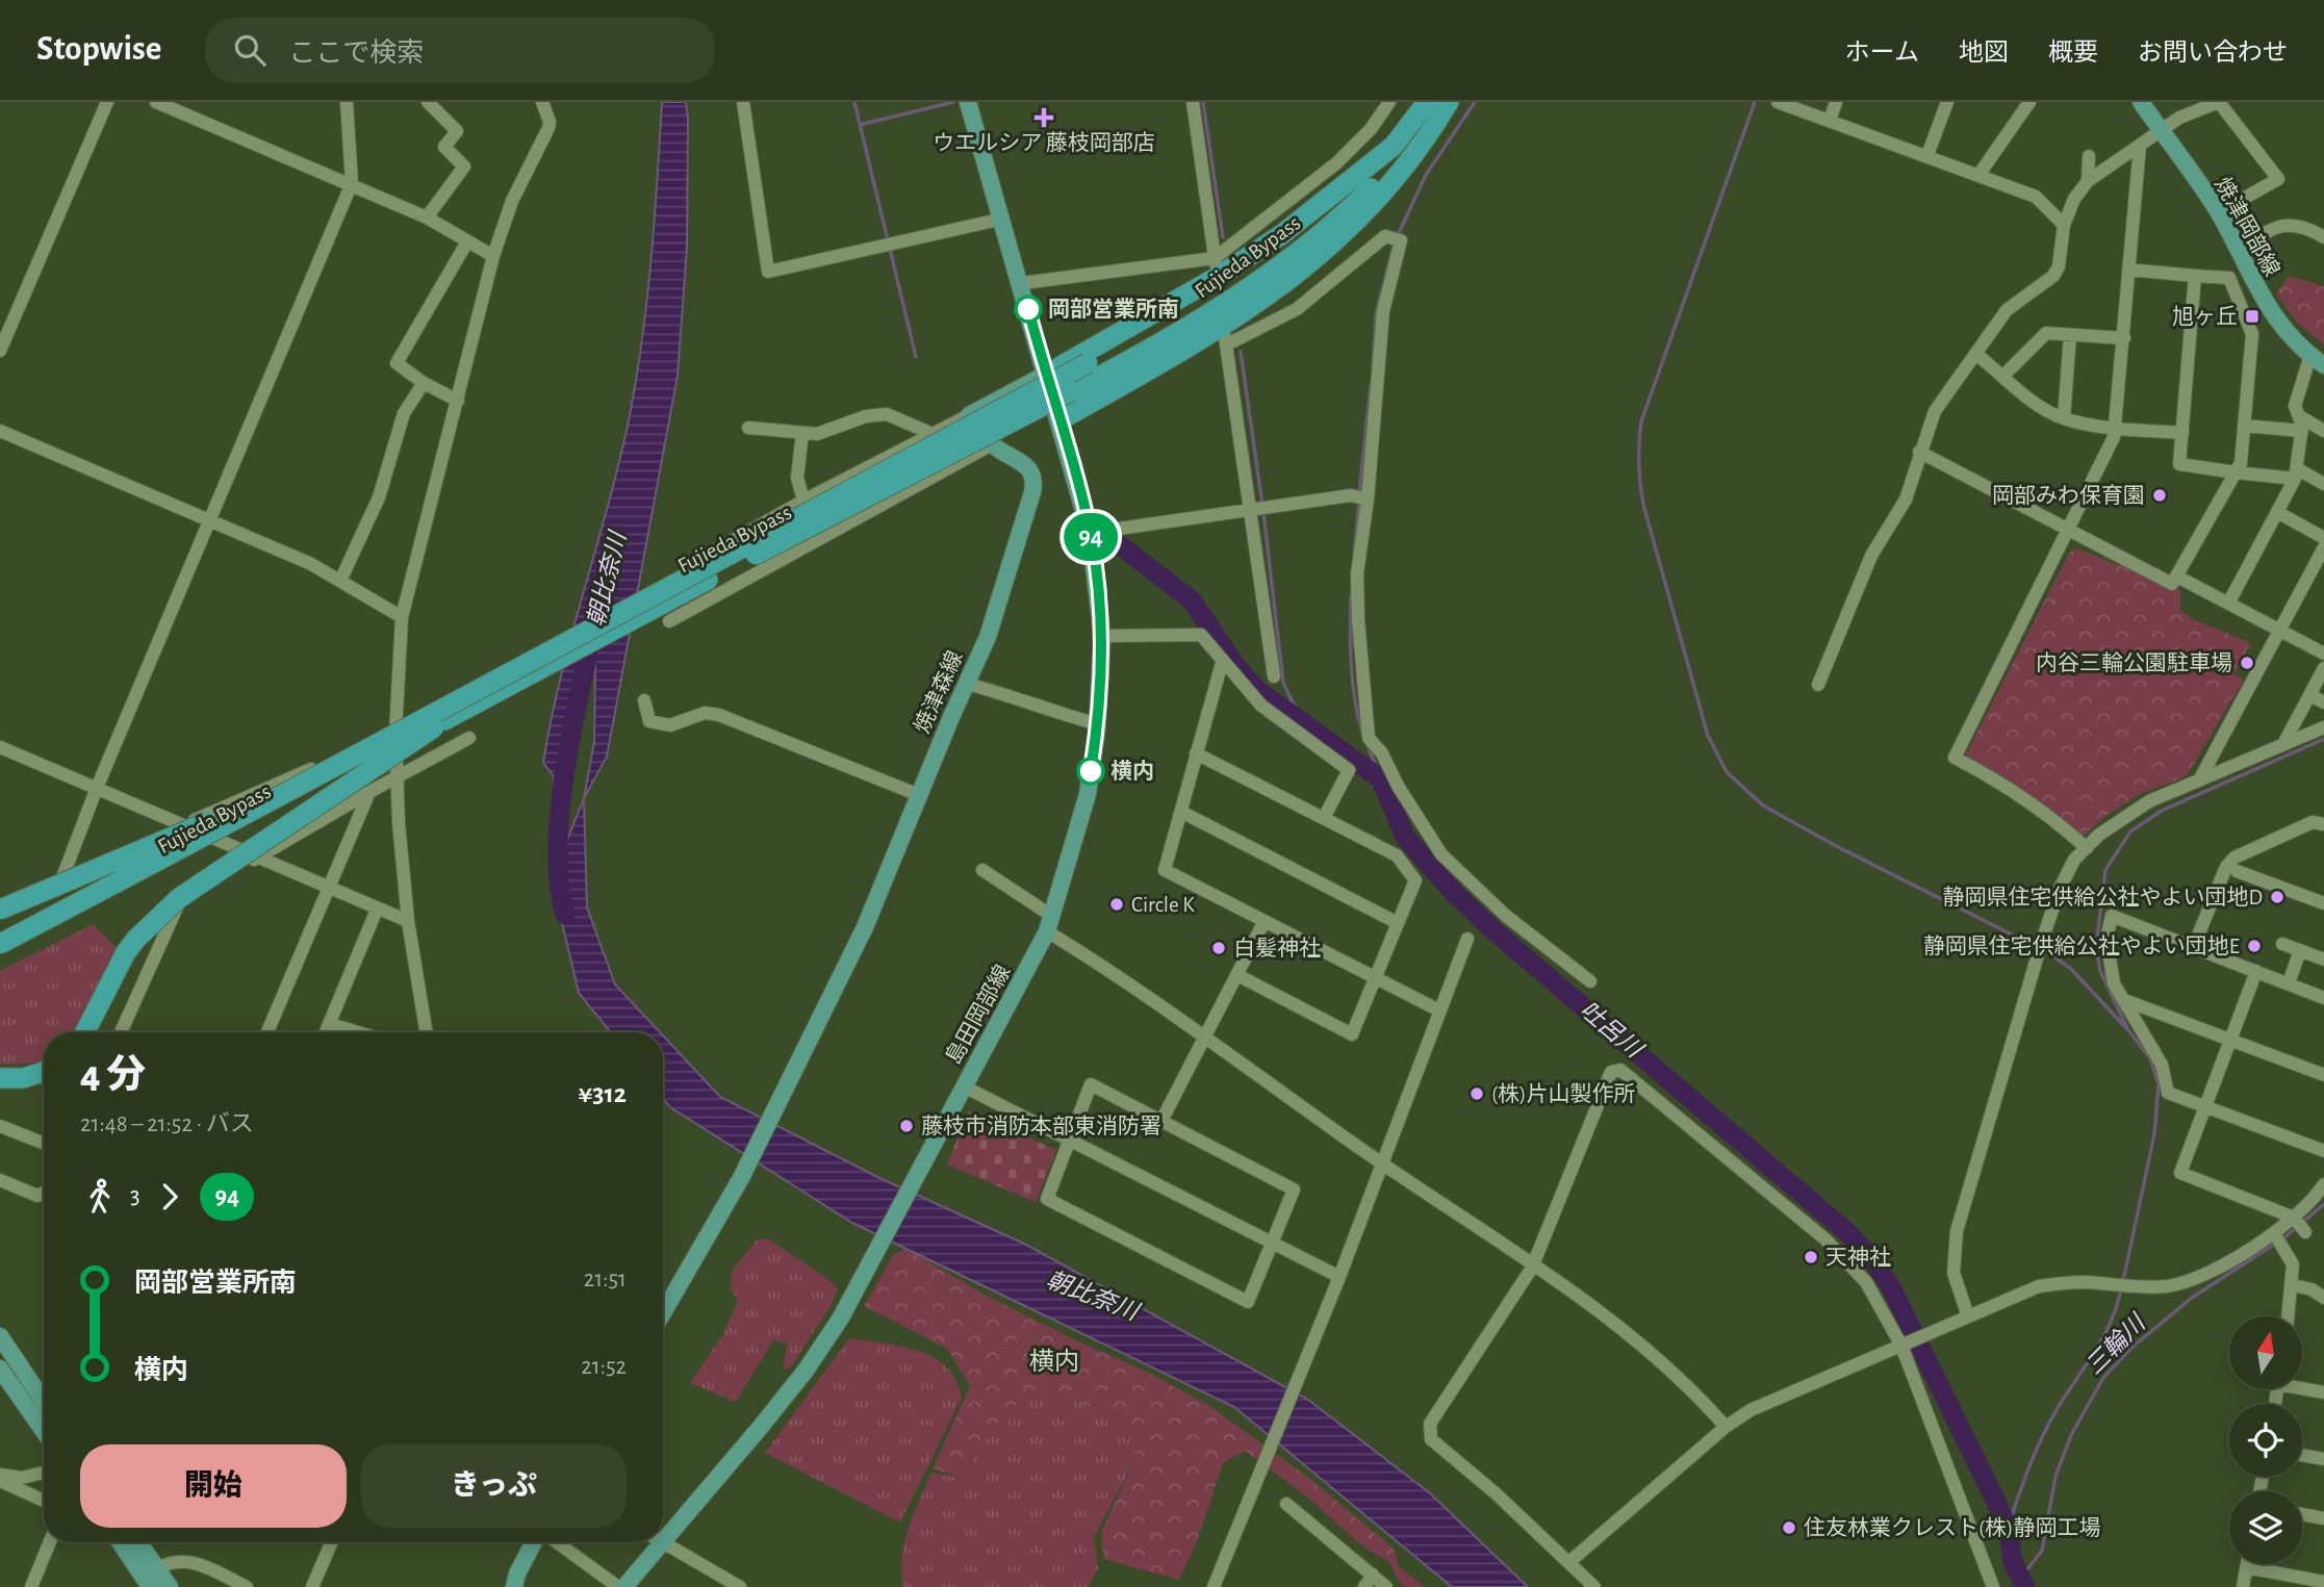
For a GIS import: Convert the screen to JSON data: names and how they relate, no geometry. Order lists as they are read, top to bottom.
{
  "streets": {
    "highway": ["Fujieda Bypass"],
    "main road": ["焼津岡部線", "焼津森線", "島田岡部線"]
  },
  "districts": ["横内"],
  "water": ["朝比奈川", "吐呂川", "三輪川"],
  "places": {
    "health": ["ウエルシア 藤枝岡部店"],
    "other": [
      "岡部営業所南",
      "岡部みわ保育園",
      "内谷三輪公園駐車場",
      "横内",
      "静岡県住宅供給公社やよい団地D",
      "Circle K",
      "静岡県住宅供給公社やよい団地E",
      "白髪神社",
      "(株)片山製作所",
      "藤枝市消防本部東消防署",
      "天神社",
      "住友林業クレスト(株)静岡工場"
    ],
    "transit": ["旭ヶ丘"]
  },
  "lines": ["bus line 94"],
  "north": "top",
  "page": {
    "header": "Stopwise",
    "search": "ここで検索",
    "nav": [
      "ホーム",
      "地図",
      "概要",
      "お問い合わせ"
    ],
    "on_map": "94",
    "heading": ["4 分", "21:48 – 21:52 · バス", "¥312"],
    "legs": ["3", "94"],
    "list": [
      {
        "name": "岡部営業所南",
        "value": "21:51"
      },
      {
        "name": "横内",
        "value": "21:52"
      }
    ],
    "buttons": ["開始", "きっぷ"]
  }
}
